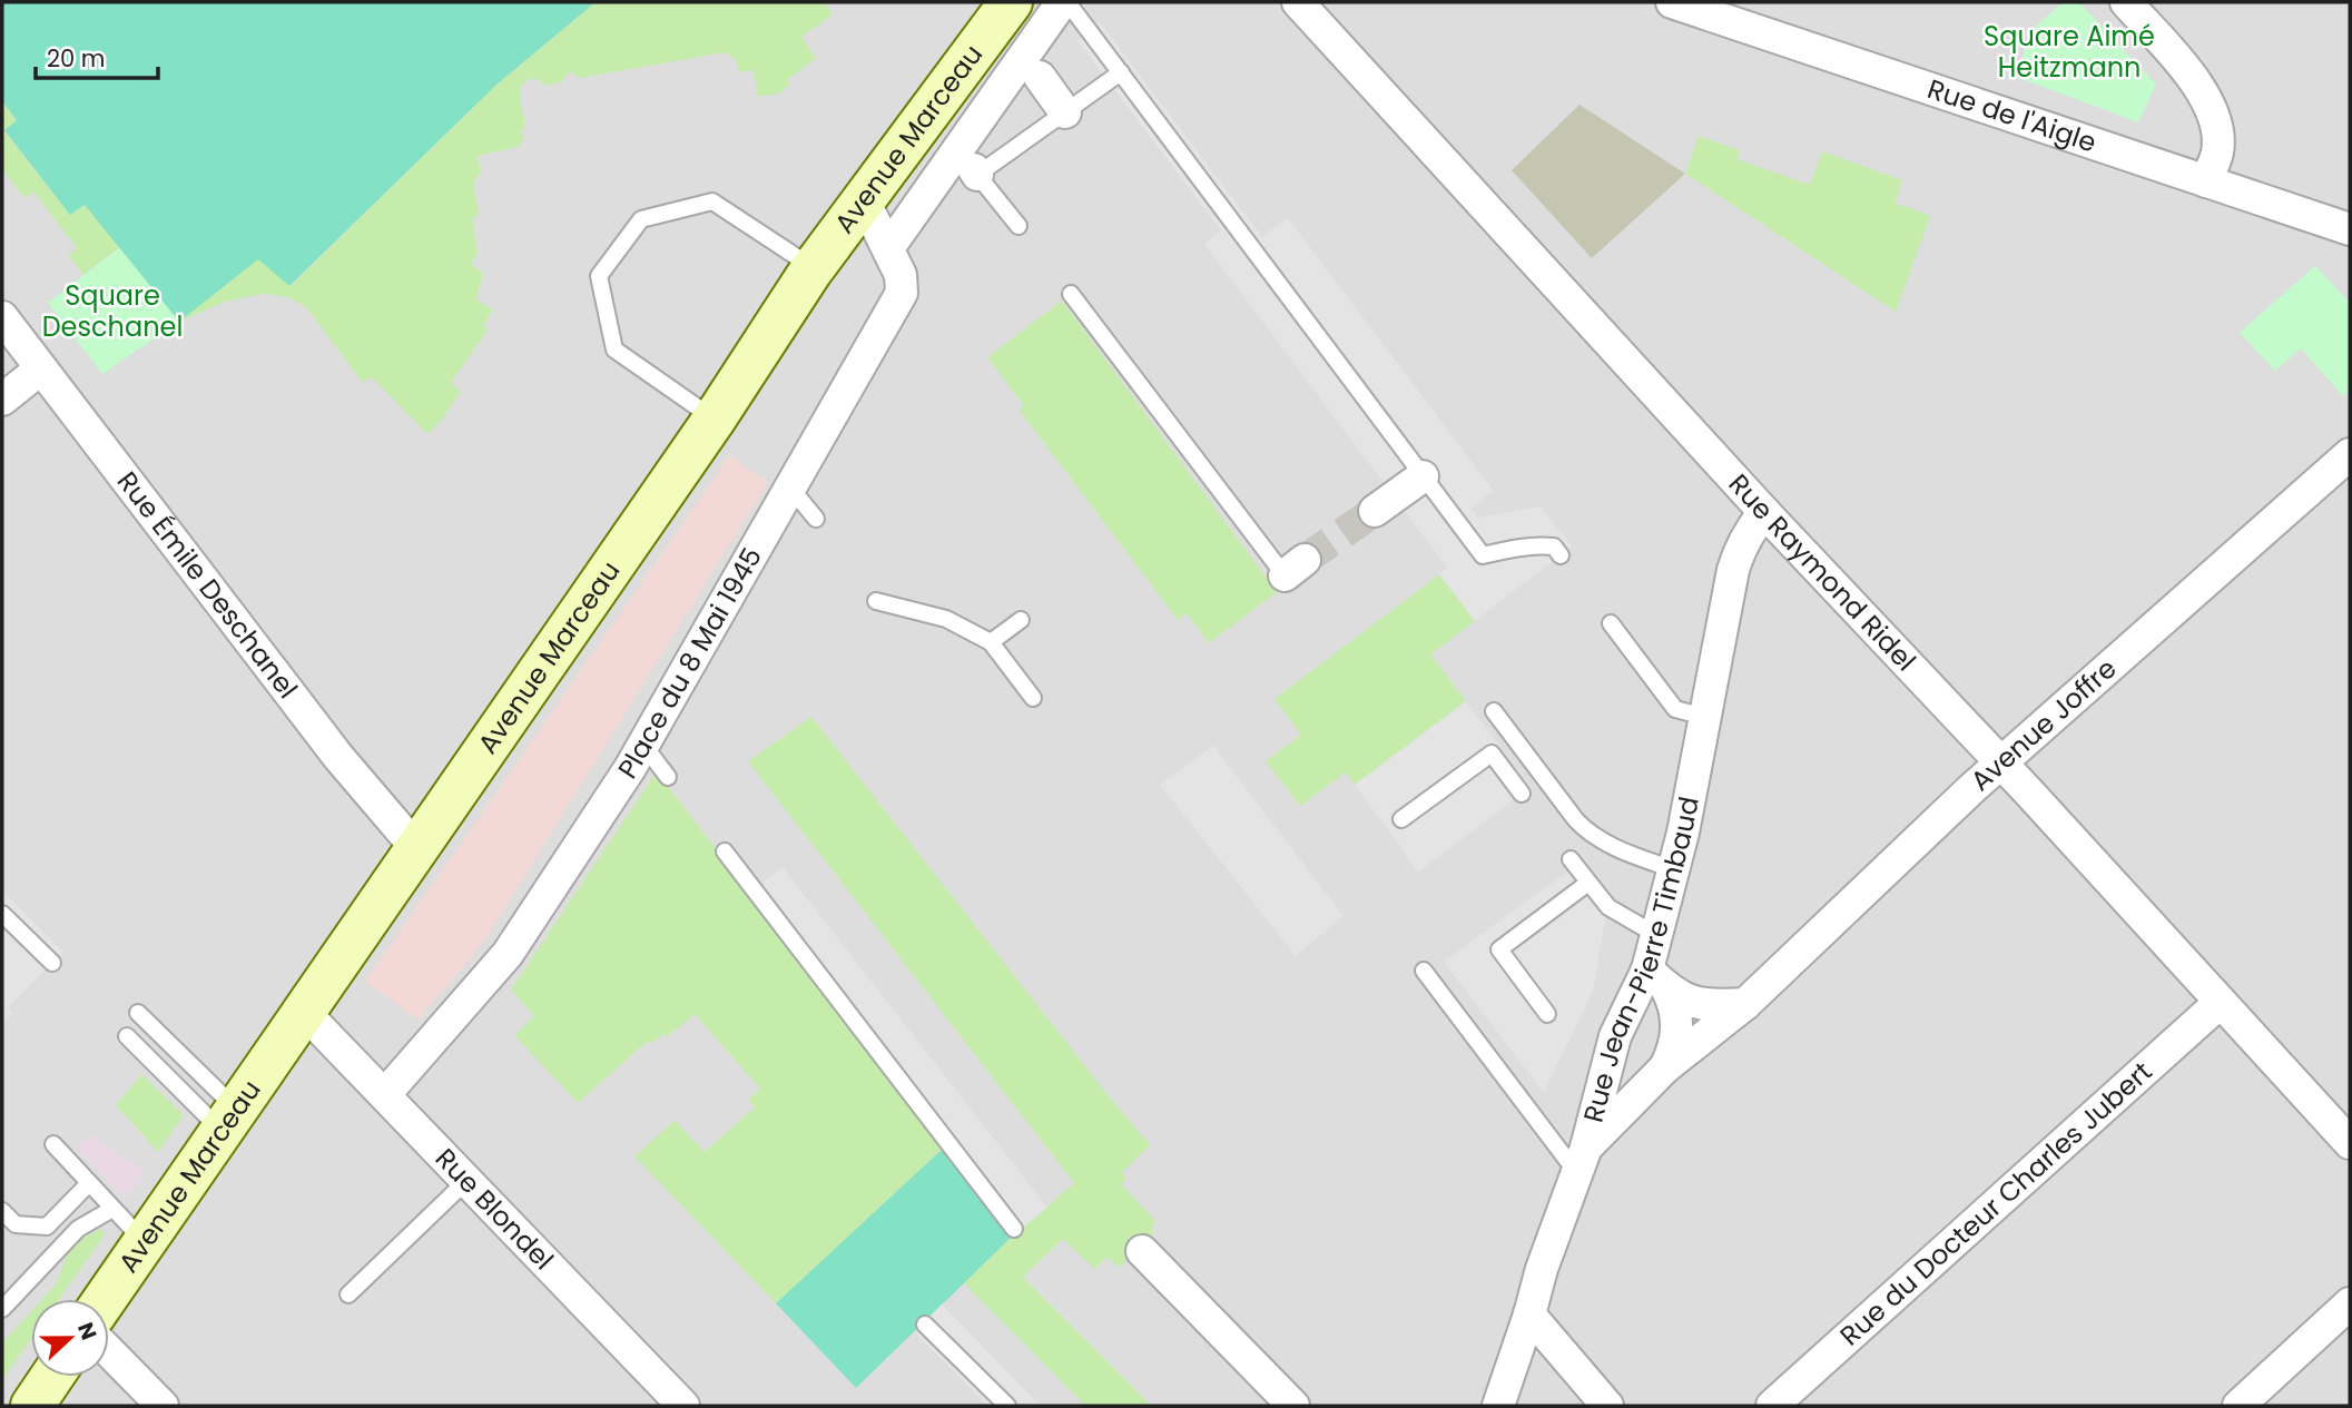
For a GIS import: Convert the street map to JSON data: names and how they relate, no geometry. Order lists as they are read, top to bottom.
{
  "streets": {
    "street": [
      "Rue de l'Aigle",
      "Avenue Marceau",
      "Rue Raymond Ridel",
      "Rue Émile Deschanel",
      "Place du 8 Mai 1945",
      "Avenue Joffre",
      "Rue Jean-Pierre Timbaud",
      "Rue du Docteur Charles Jubert",
      "Rue Blondel"
    ]
  },
  "crossings": [
    ["Avenue Marceau", "Rue Émile Deschanel"],
    ["Avenue Marceau", "Place du 8 Mai 1945"],
    ["Avenue Marceau", "Rue Blondel"],
    ["Rue Raymond Ridel", "Avenue Joffre"],
    ["Rue Raymond Ridel", "Rue Jean-Pierre Timbaud"],
    ["Rue Raymond Ridel", "Rue du Docteur Charles Jubert"],
    ["Place du 8 Mai 1945", "Rue Blondel"],
    ["Avenue Joffre", "Rue Jean-Pierre Timbaud"]
  ],
  "parks": ["Square Aimé Heitzmann", "Square Deschanel"],
  "scale_bar": "20 m",
  "north": "right"
}
